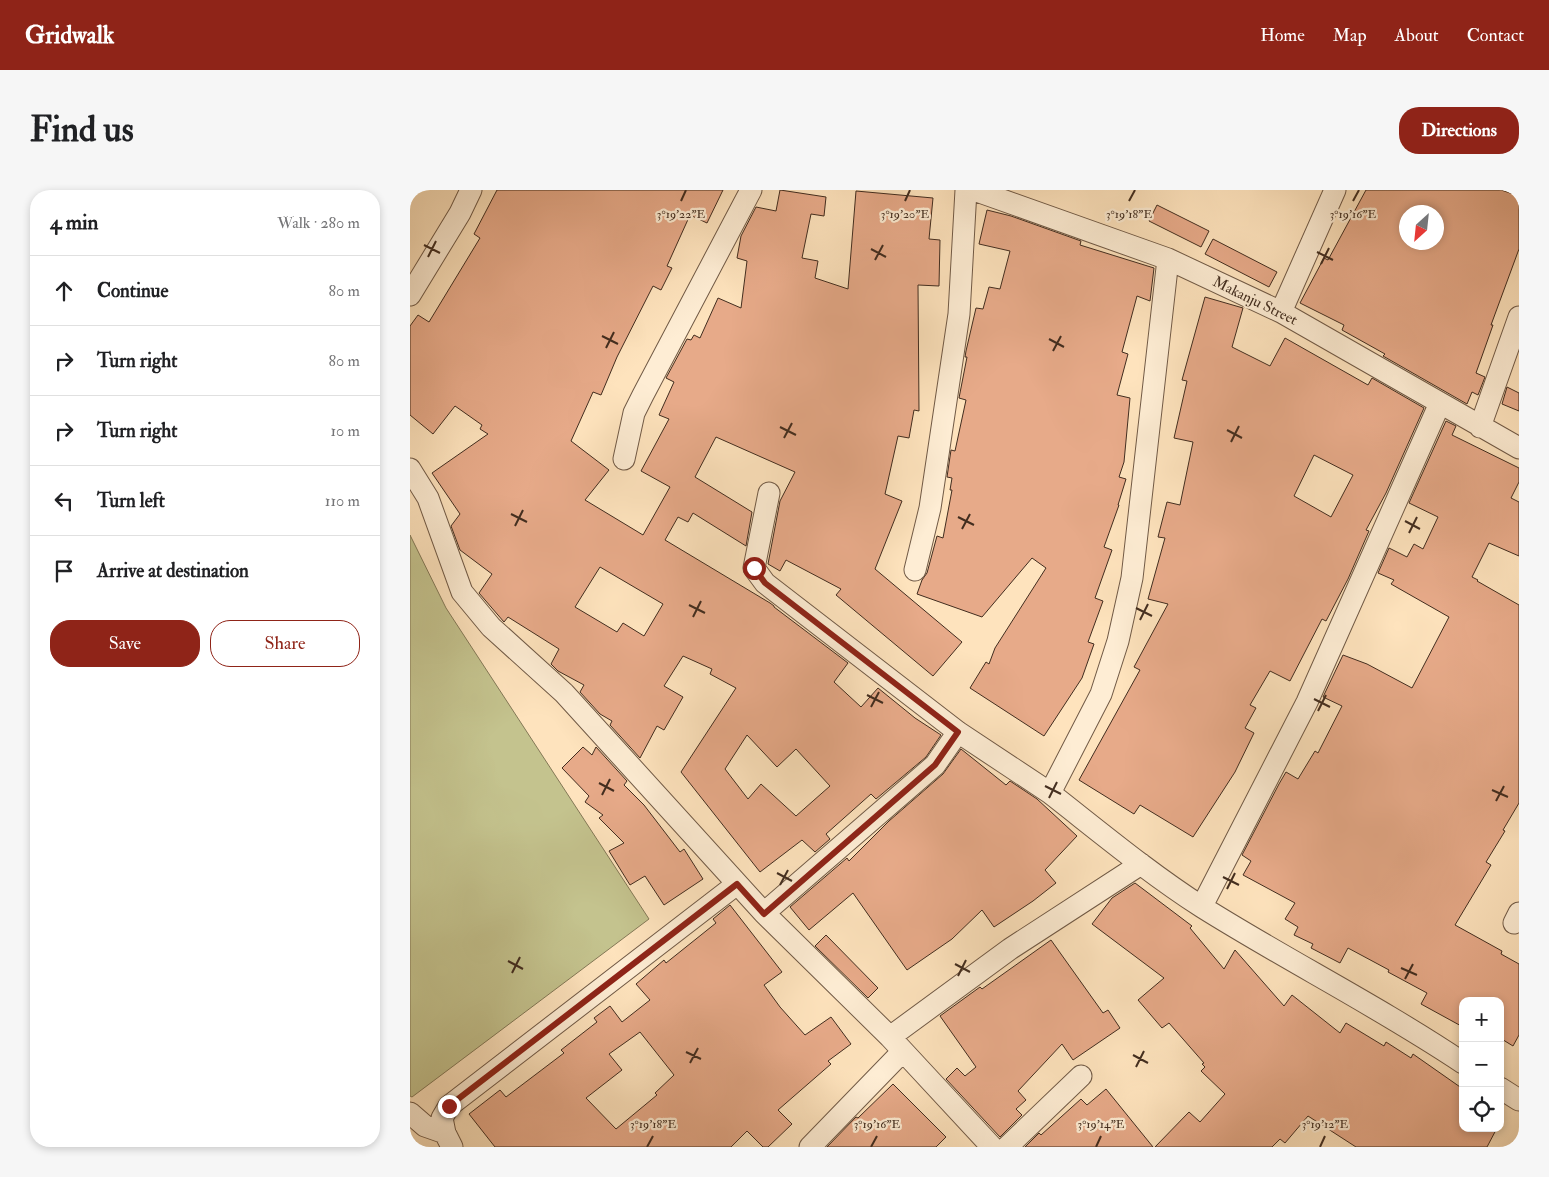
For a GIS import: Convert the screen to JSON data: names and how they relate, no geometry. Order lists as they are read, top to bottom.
{
  "streets": {
    "street": ["Makanju Street"]
  },
  "north": "bottom left",
  "page": {
    "header": "Gridwalk",
    "nav": [
      "Home",
      "Map",
      "About",
      "Contact"
    ],
    "buttons": [
      "Directions",
      ["Save", "Share"]
    ],
    "title": "Find us",
    "heading": ["4 min", "Walk · 280 m"],
    "list": [
      ["Continue", "80 m"],
      ["Turn right", "80 m"],
      ["Turn right", "10 m"],
      ["Turn left", "110 m"],
      "Arrive at destination"
    ],
    "map_buttons": ["+", "−"]
  },
  "coordinates": [
    "3°19'22\"E",
    "3°19'20\"E",
    "3°19'18\"E",
    "3°19'16\"E",
    "3°19'14\"E",
    "3°19'12\"E"
  ]
}
